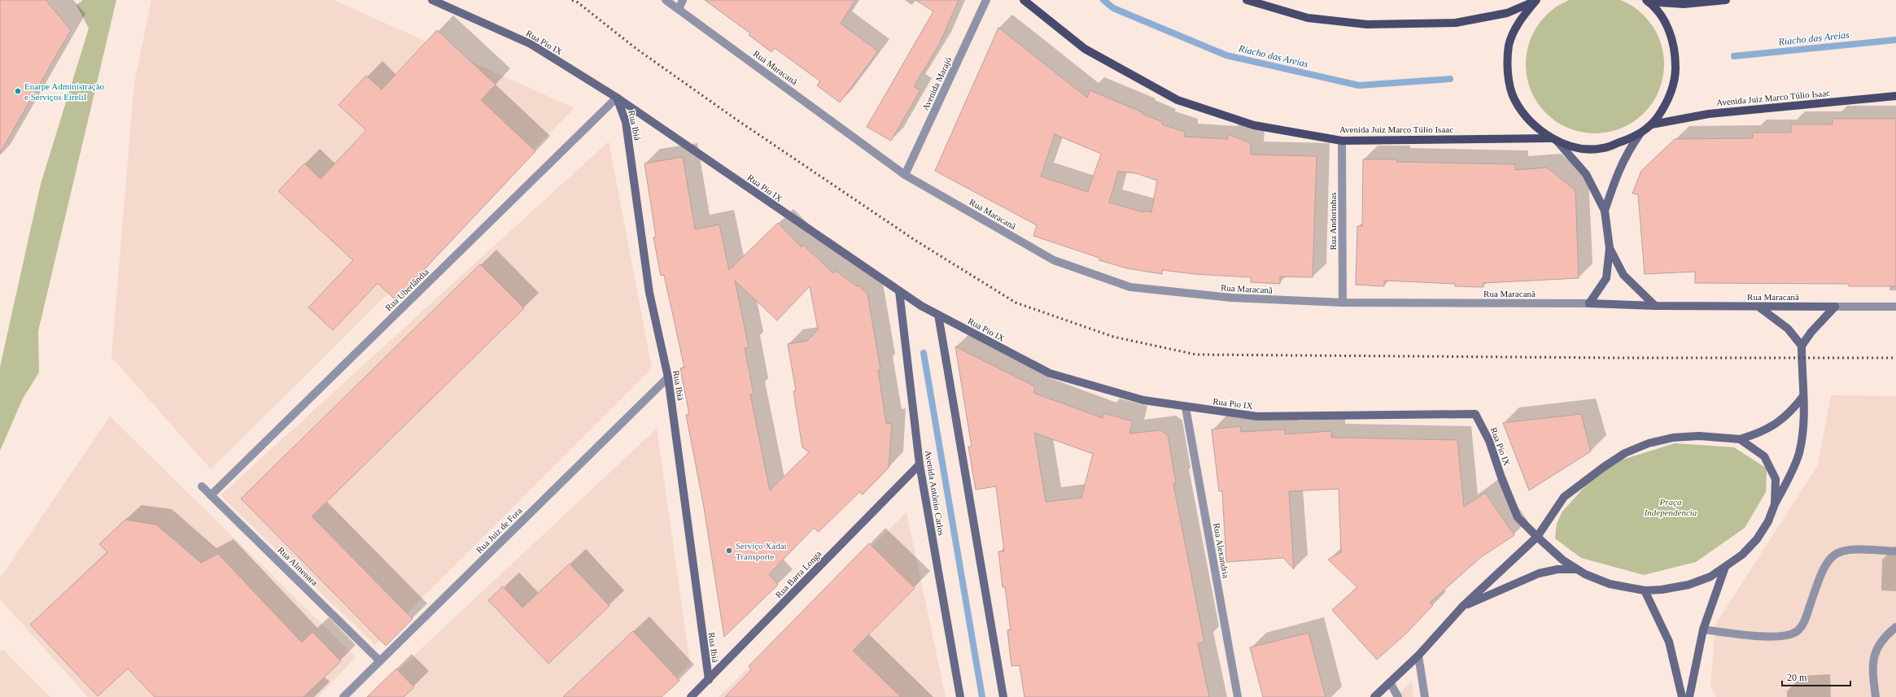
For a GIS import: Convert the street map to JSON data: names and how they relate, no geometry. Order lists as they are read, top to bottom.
{
  "streets": {
    "main road": ["Avenida Juiz Marco Túlio Isaac"],
    "street": [
      "Rua Pio IX",
      "Rua Maracanã",
      "Avenida Marajó",
      "Rua Ibiá",
      "Rua Andorinhas",
      "Rua Uberlândia",
      "Avenida Antônio Carlos",
      "Rua Juiz de Fora",
      "Rua Alexandria",
      "Rua Almenara",
      "Rua Barra Longa"
    ]
  },
  "crossings": [
    ["Rua Pio IX", "Rua Ibiá"],
    ["Rua Pio IX", "Rua Uberlândia"],
    ["Rua Pio IX", "Avenida Antônio Carlos"],
    ["Rua Pio IX", "Rua Alexandria"],
    ["Rua Maracanã", "Avenida Marajó"],
    ["Rua Maracanã", "Rua Andorinhas"],
    ["Avenida Juiz Marco Túlio Isaac", "Rua Andorinhas"],
    ["Rua Ibiá", "Rua Uberlândia"],
    ["Rua Ibiá", "Rua Juiz de Fora"],
    ["Rua Ibiá", "Rua Barra Longa"],
    ["Rua Uberlândia", "Rua Almenara"],
    ["Avenida Antônio Carlos", "Rua Barra Longa"],
    ["Rua Juiz de Fora", "Rua Almenara"]
  ],
  "water": ["Riacho das Areias"],
  "parks": ["Praça Independencia"],
  "places": ["Enarpe Administração e Serviços EireliI", "Serviço Xadai Transporte"],
  "scale_bar": "20 m"
}
